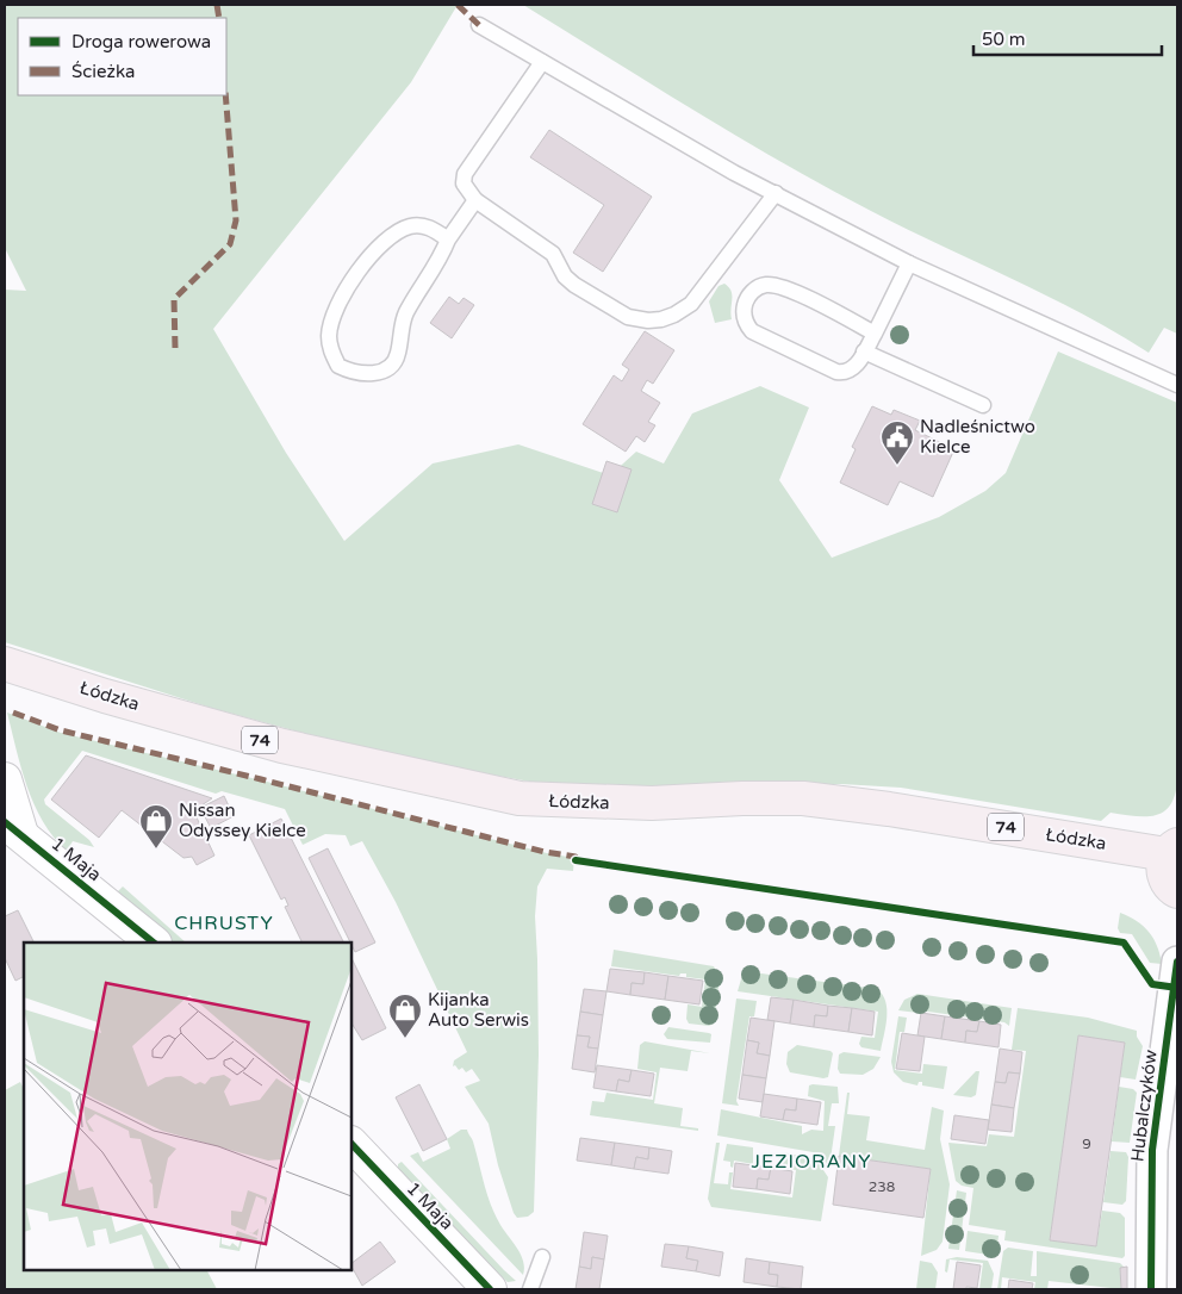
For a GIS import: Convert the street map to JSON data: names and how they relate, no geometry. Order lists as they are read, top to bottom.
{
  "streets": {
    "main road": ["Łódzka", "74"],
    "street": ["1 Maja", "Hubalczyków"]
  },
  "crossings": [
    ["Łódzka", "74"]
  ],
  "districts": ["CHRUSTY", "JEZIORANY"],
  "places": {
    "public building": ["Nadleśnictwo Kielce"],
    "shop": ["Nissan Odyssey Kielce", "Kijanka Auto Serwis"]
  },
  "house_numbers": ["9", "238"],
  "legend": ["Droga rowerowa", "Ścieżka"],
  "scale_bar": "50 m"
}
